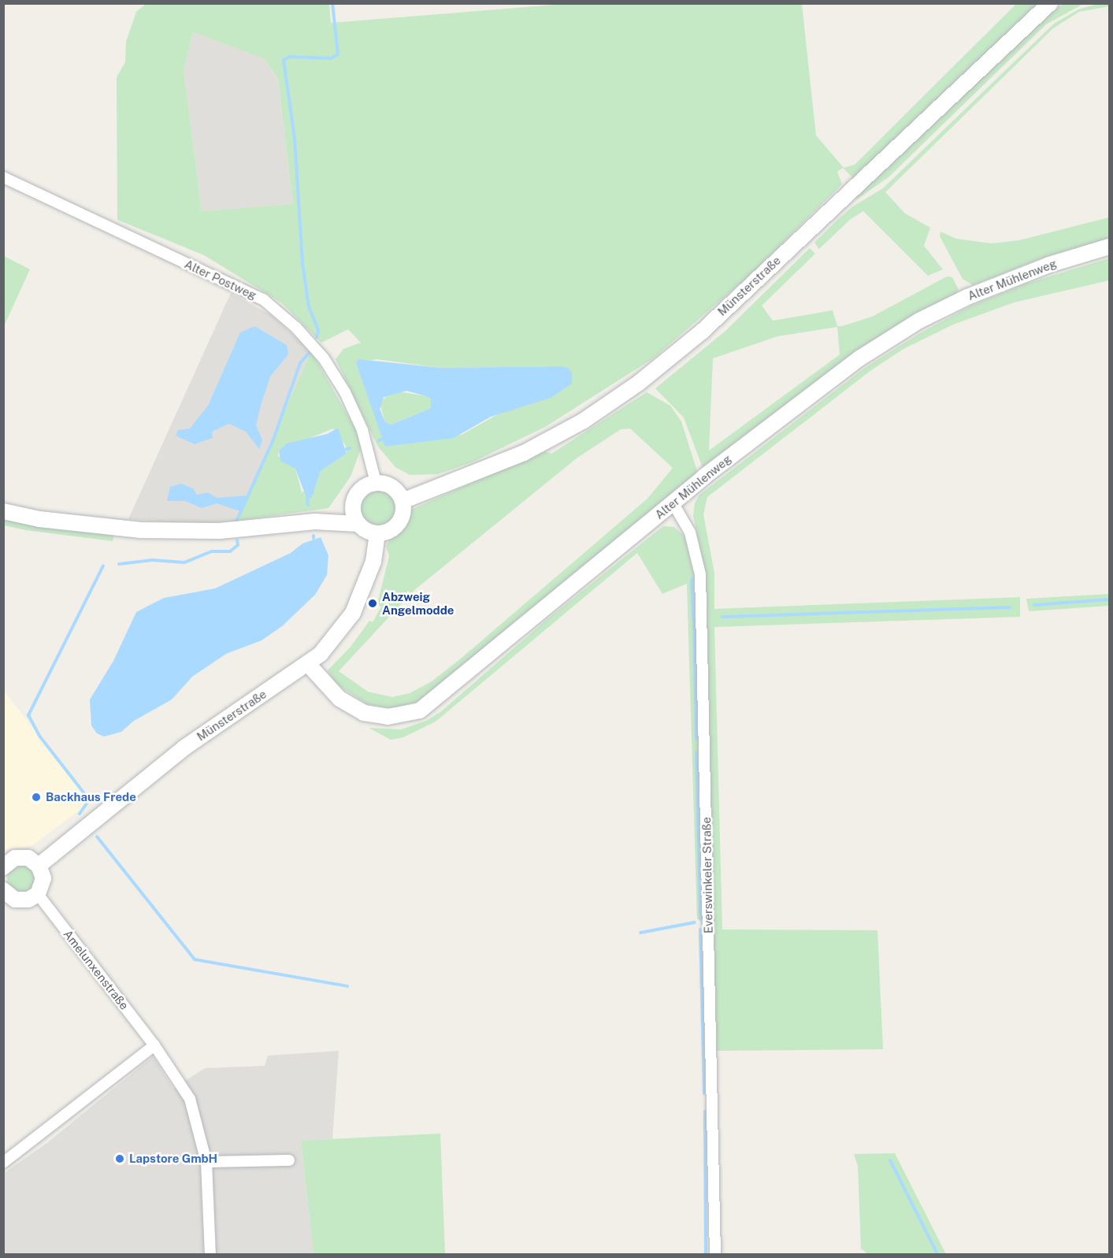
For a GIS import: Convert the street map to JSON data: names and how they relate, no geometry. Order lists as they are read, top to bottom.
{
  "streets": {
    "street": [
      "Alter Postweg",
      "Alter Mühlenweg",
      "Münsterstraße",
      "Everswinkeler Straße",
      "Amelunxenstraße"
    ]
  },
  "crossings": [
    ["Alter Postweg", "Münsterstraße"],
    ["Alter Mühlenweg", "Münsterstraße"],
    ["Alter Mühlenweg", "Everswinkeler Straße"]
  ],
  "places": ["Abzweig Angelmodde", "Backhaus Frede", "Lapstore GmbH"]
}
